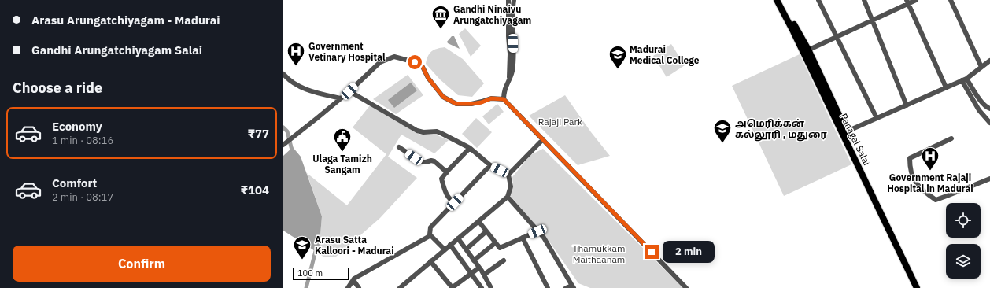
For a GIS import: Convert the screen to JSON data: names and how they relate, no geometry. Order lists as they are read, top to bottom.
{
  "streets": {
    "main road": ["Panagal Salai"]
  },
  "parks": ["Rajaji Park", "Thamukkam Maithaanam"],
  "places": {
    "museum": ["Gandhi Ninaivu Arungatchiyagam"],
    "hospital": ["Government Vetinary Hospital", "Government Rajaji Hospital in Madurai"],
    "school or university": ["Madurai Medical College", "அமெரிக்கன் கல்லூரி , மதுரை", "Arasu Satta Kalloori - Madurai"],
    "public building": ["Ulaga Tamizh Sangam"]
  },
  "scale_bar": "100 m",
  "page": {
    "banner": ["Arasu Arungatchiyagam - Madurai", "Gandhi Arungatchiyagam Salai"],
    "heading": "Choose a ride",
    "list": [
      {
        "name": "Economy",
        "note": "1 min · 08:16",
        "value": "₹77"
      },
      {
        "name": "Comfort",
        "note": "2 min · 08:17",
        "value": "₹104"
      }
    ],
    "buttons": "Confirm",
    "bubble": "2 min",
    "scale": "100 m"
  }
}
